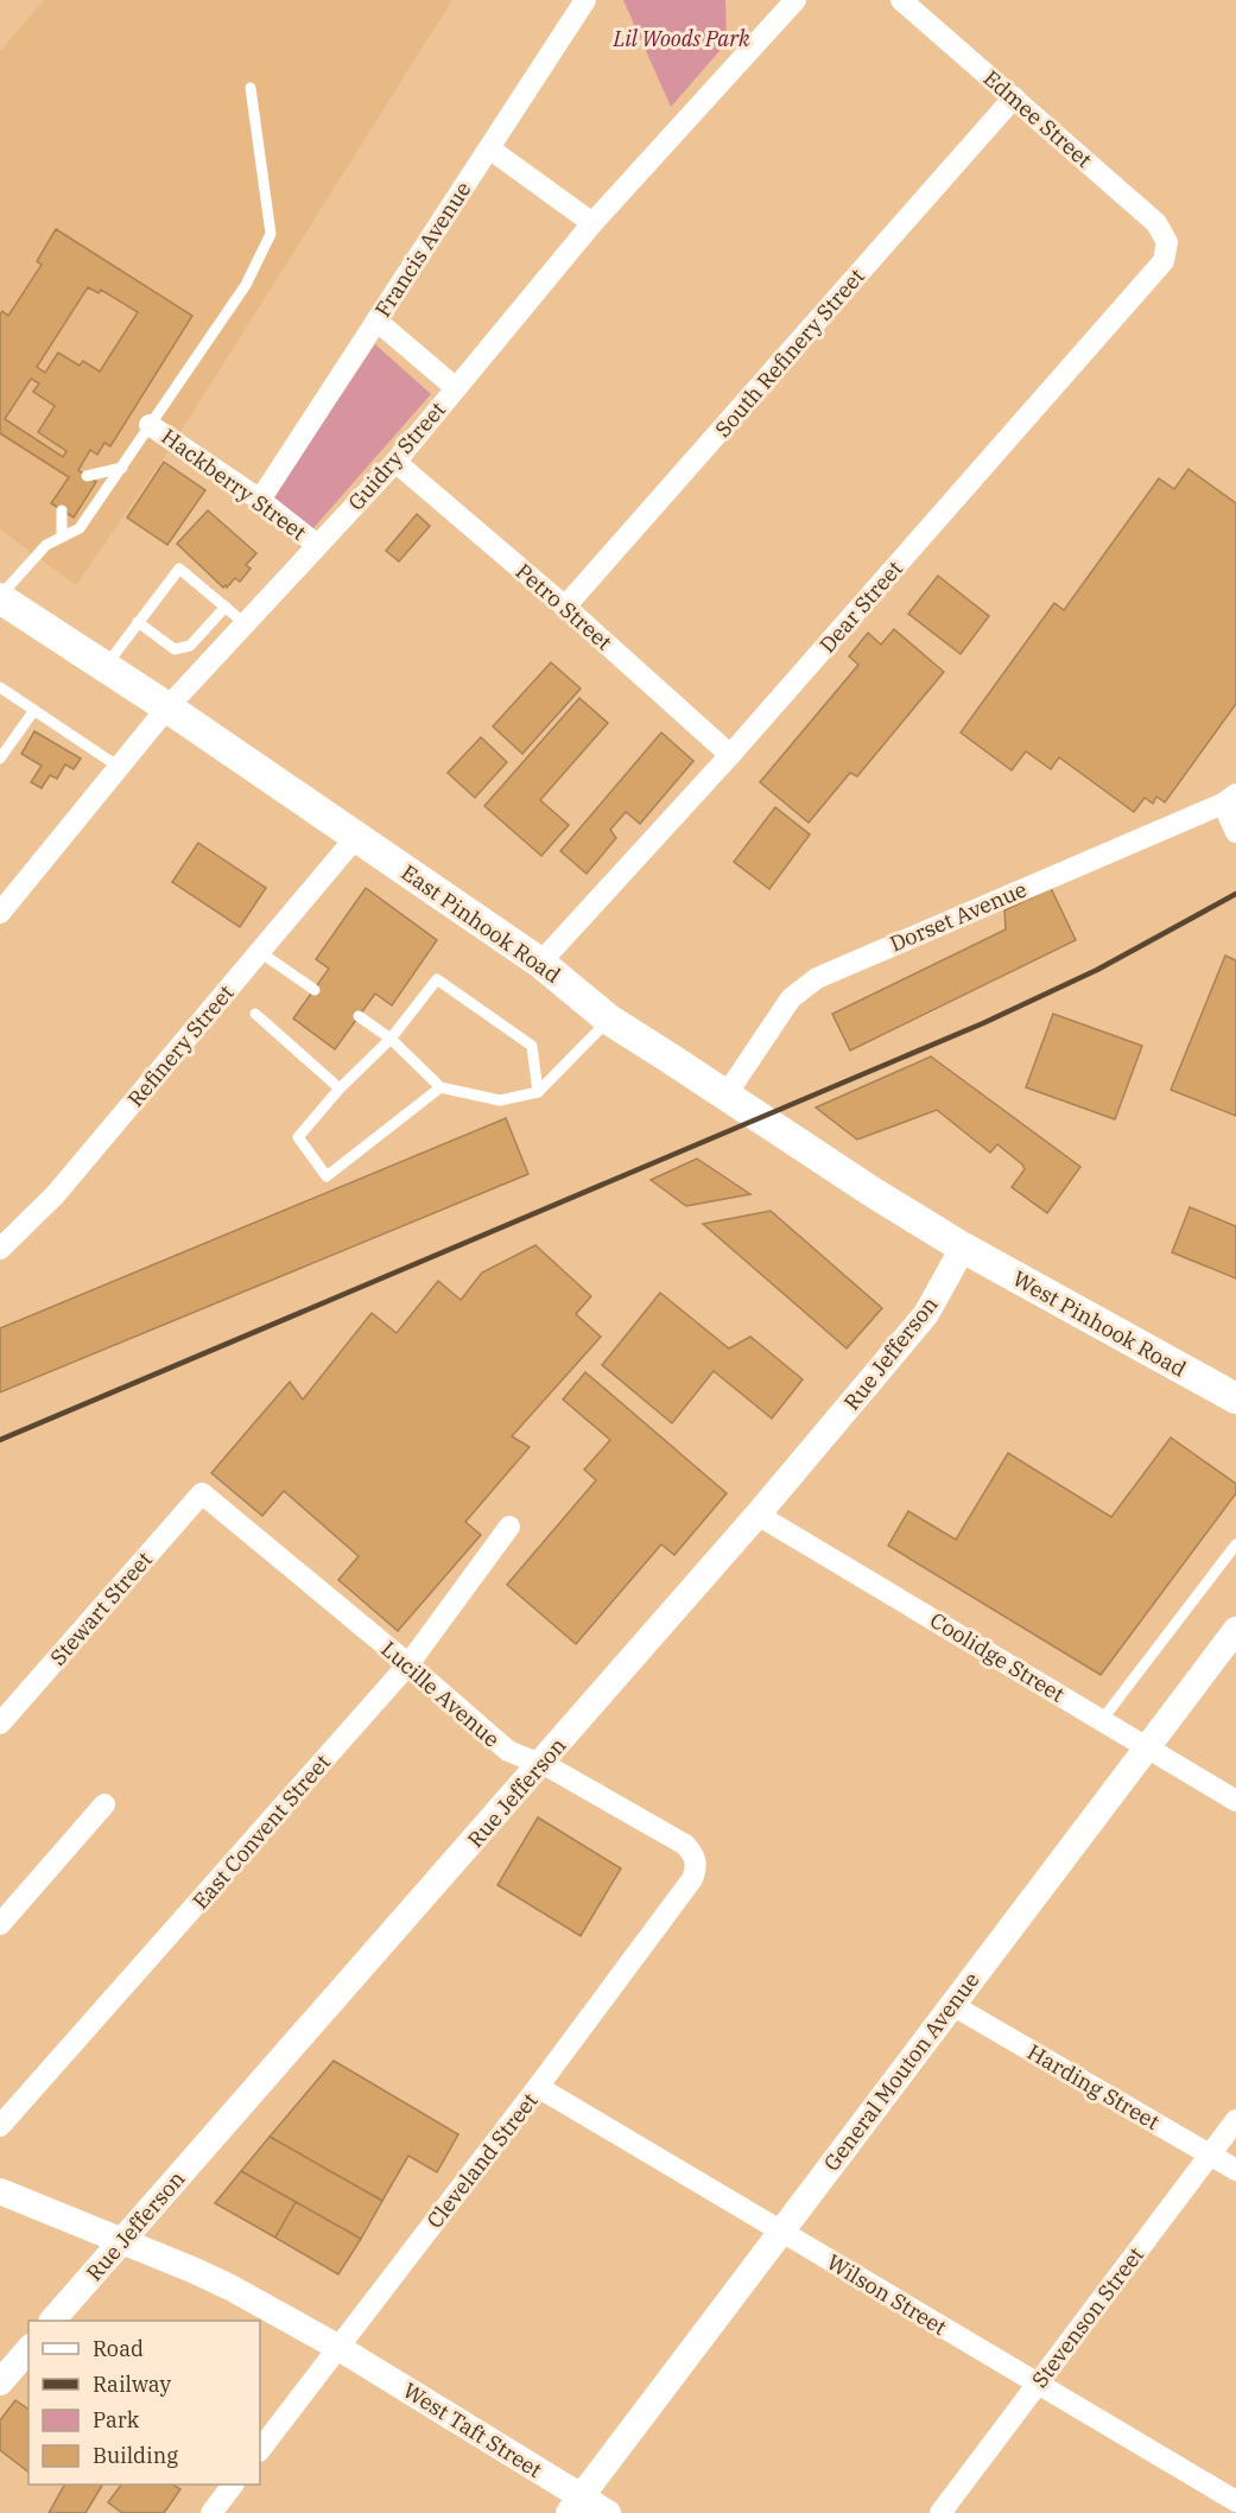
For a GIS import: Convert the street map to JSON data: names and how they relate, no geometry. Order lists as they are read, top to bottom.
{
  "streets": {
    "main road": ["East Pinhook Road", "West Pinhook Road"],
    "street": [
      "Edmee Street",
      "Francis Avenue",
      "South Refinery Street",
      "Guidry Street",
      "Hackberry Street",
      "Petro Street",
      "Dear Street",
      "Dorset Avenue",
      "Refinery Street",
      "Rue Jefferson",
      "Stewart Street",
      "Coolidge Street",
      "Lucille Avenue",
      "East Convent Street",
      "General Mouton Avenue",
      "Harding Street",
      "Cleveland Street",
      "Wilson Street",
      "Stevenson Street",
      "West Taft Street"
    ]
  },
  "crossings": [
    ["Edmee Street", "South Refinery Street"],
    ["Edmee Street", "Dear Street"],
    ["Francis Avenue", "Hackberry Street"],
    ["South Refinery Street", "Petro Street"],
    ["Guidry Street", "Hackberry Street"],
    ["Guidry Street", "Petro Street"],
    ["Guidry Street", "East Pinhook Road"],
    ["Petro Street", "Dear Street"],
    ["Dear Street", "East Pinhook Road"],
    ["Dorset Avenue", "East Pinhook Road"],
    ["East Pinhook Road", "Refinery Street"],
    ["East Pinhook Road", "West Pinhook Road"],
    ["East Pinhook Road", "Rue Jefferson"],
    ["West Pinhook Road", "Rue Jefferson"],
    ["Rue Jefferson", "Coolidge Street"],
    ["Rue Jefferson", "Lucille Avenue"],
    ["Rue Jefferson", "West Taft Street"],
    ["Stewart Street", "Lucille Avenue"],
    ["Coolidge Street", "General Mouton Avenue"],
    ["Lucille Avenue", "East Convent Street"],
    ["Lucille Avenue", "Cleveland Street"],
    ["General Mouton Avenue", "Harding Street"],
    ["General Mouton Avenue", "Wilson Street"],
    ["General Mouton Avenue", "West Taft Street"],
    ["Harding Street", "Stevenson Street"],
    ["Cleveland Street", "Wilson Street"],
    ["Cleveland Street", "West Taft Street"],
    ["Wilson Street", "Stevenson Street"]
  ],
  "parks": ["Lil Woods Park"],
  "legend": [
    "Road",
    "Railway",
    "Park",
    "Building"
  ]
}
